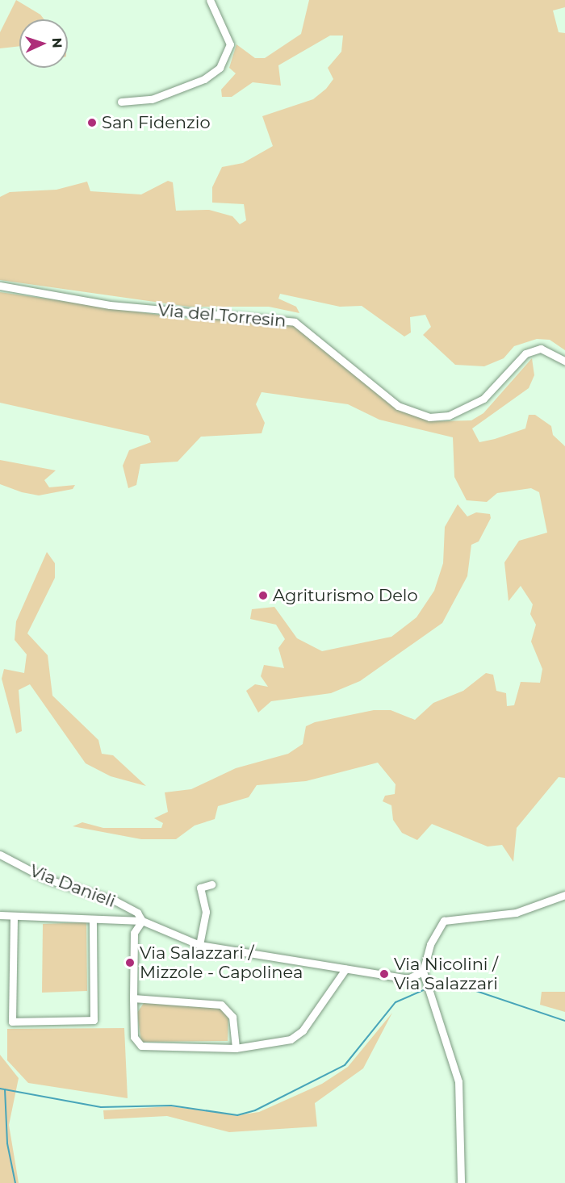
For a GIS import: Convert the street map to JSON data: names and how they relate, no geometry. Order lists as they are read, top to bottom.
{
  "streets": {
    "street": ["Via del Torresin", "Via Danieli"]
  },
  "places": [
    "San Fidenzio",
    "Agriturismo Delo",
    "Via Salazzari / Mizzole - Capolinea",
    "Via Nicolini / Via Salazzari"
  ],
  "north": "right"
}
